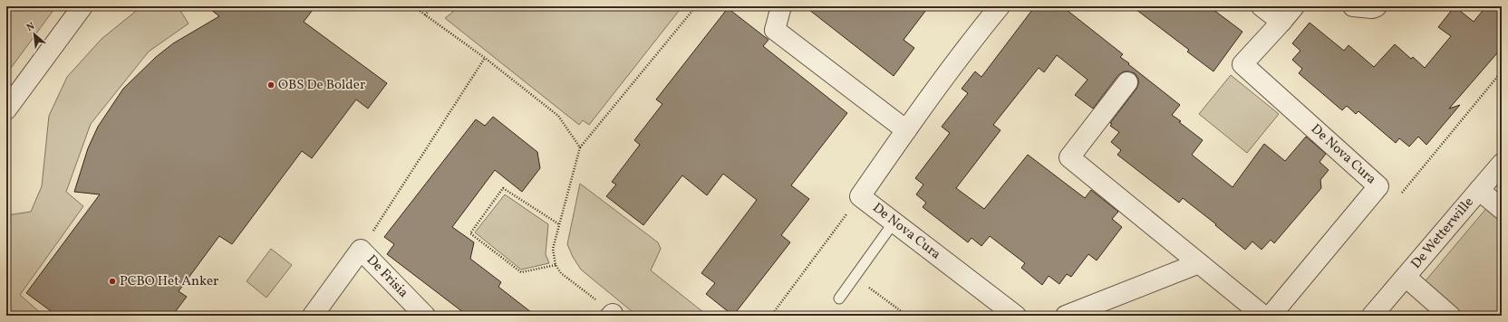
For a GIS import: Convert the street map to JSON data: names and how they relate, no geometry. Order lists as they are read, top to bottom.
{
  "streets": {
    "street": ["De Nova Cura", "De Wetterwille", "De Frisia"]
  },
  "places": ["OBS De Bolder", "PCBO Het Anker"],
  "north": "top left"
}
